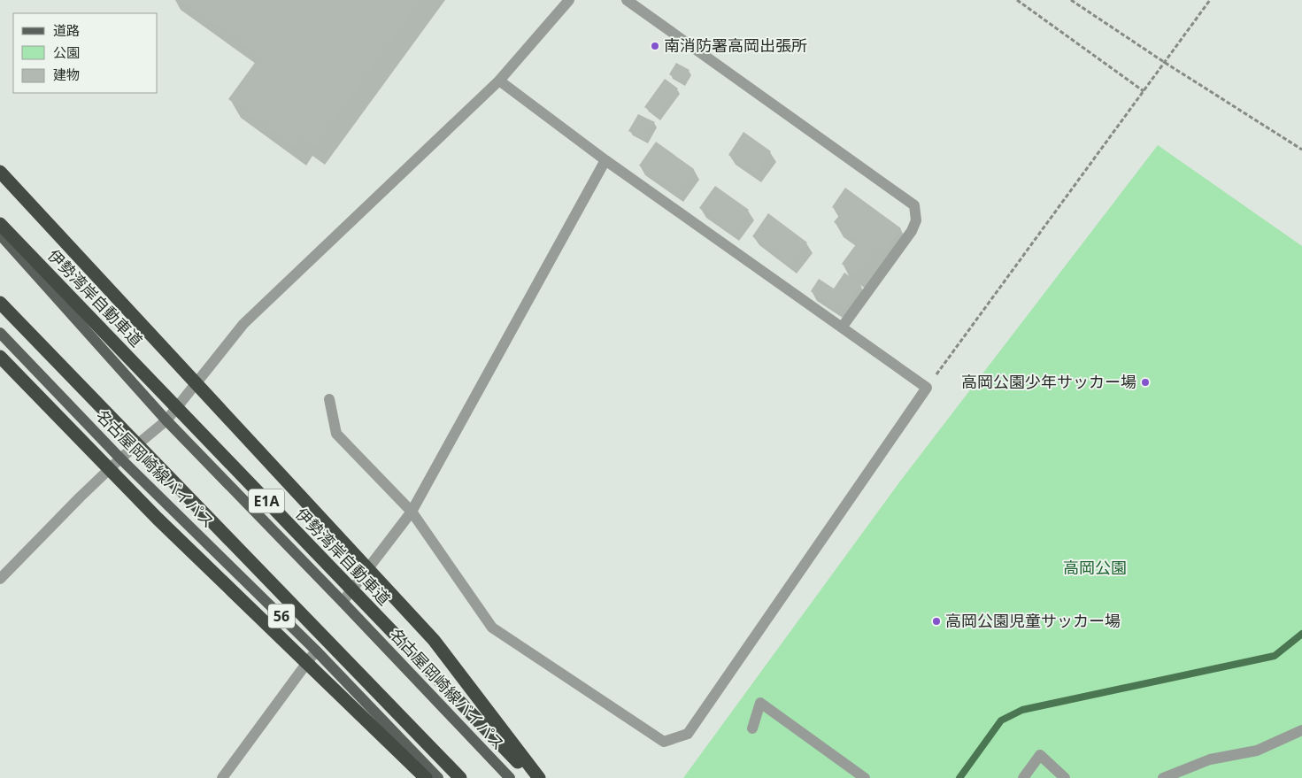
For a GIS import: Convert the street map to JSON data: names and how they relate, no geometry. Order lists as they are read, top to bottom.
{
  "streets": {
    "highway": ["伊勢湾岸自動車道", "E1A"],
    "main road": ["名古屋岡崎線バイパス", "56"]
  },
  "parks": ["高岡公園"],
  "places": ["南消防署高岡出張所", "高岡公園少年サッカー場", "高岡公園児童サッカー場"],
  "legend": ["道路", "公園", "建物"]
}
